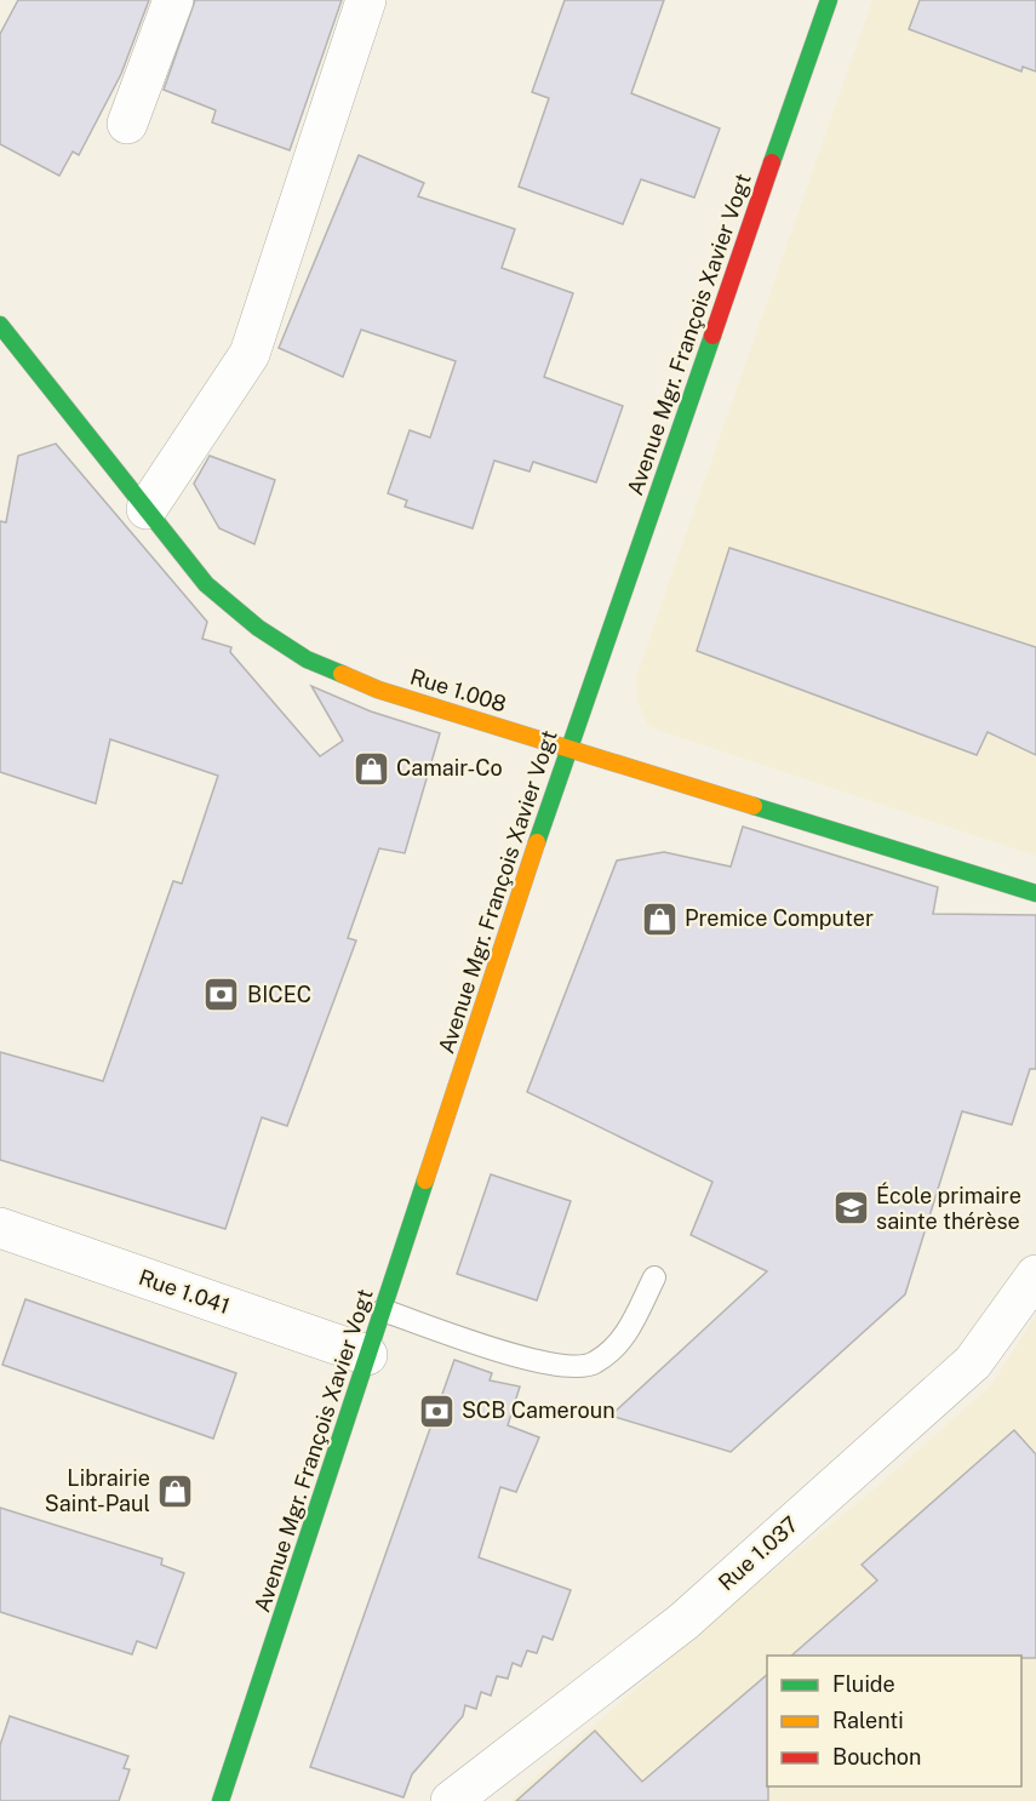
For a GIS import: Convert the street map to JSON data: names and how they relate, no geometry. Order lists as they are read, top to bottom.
{
  "streets": {
    "main road": ["Avenue Mgr. François Xavier Vogt", "Rue 1.008"],
    "street": ["Rue 1.041", "Rue 1.037"]
  },
  "crossings": [
    ["Avenue Mgr. François Xavier Vogt", "Rue 1.008"],
    ["Avenue Mgr. François Xavier Vogt", "Rue 1.041"]
  ],
  "places": {
    "shop": ["Camair-Co", "Premice Computer", "Librairie Saint-Paul"],
    "bank": ["BICEC", "SCB Cameroun"],
    "school or university": ["École primaire sainte thérèse"]
  },
  "legend": ["Fluide", "Ralenti", "Bouchon"]
}
